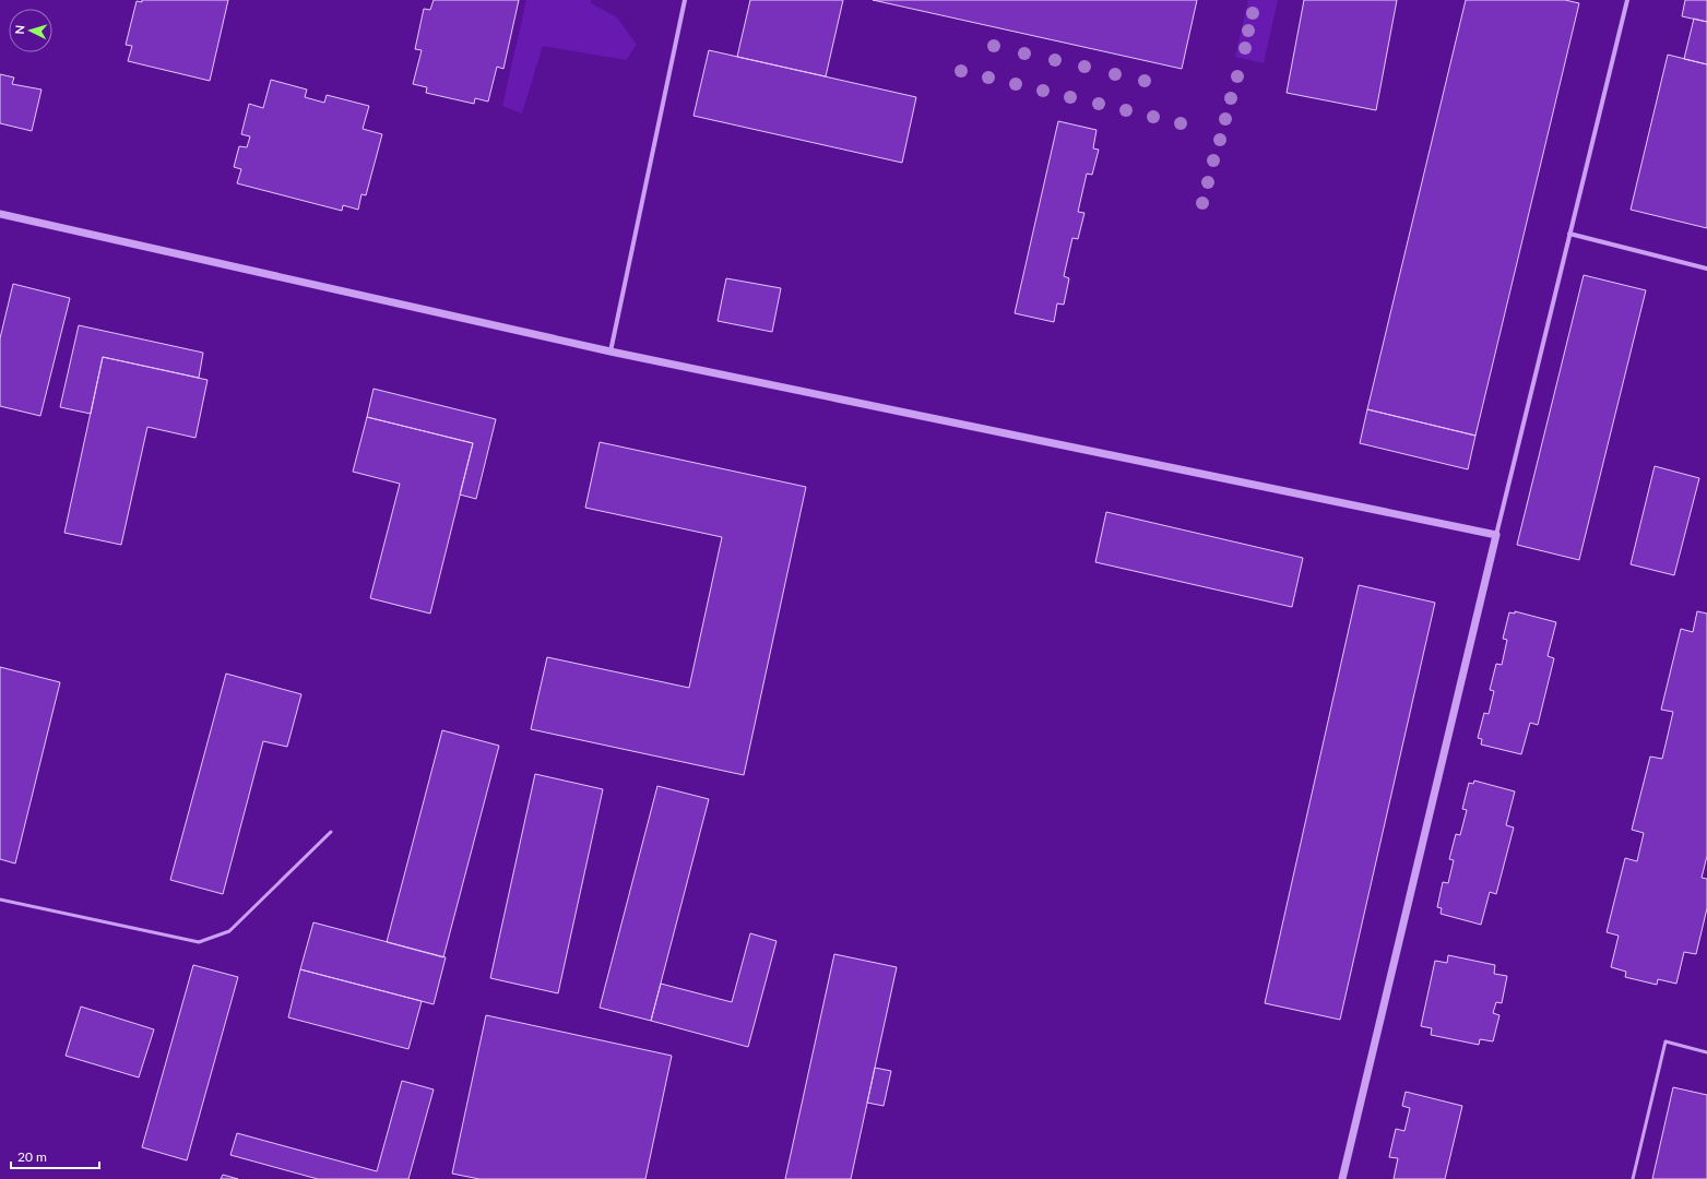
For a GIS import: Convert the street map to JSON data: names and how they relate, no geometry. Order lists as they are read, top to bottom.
{
  "scale_bar": "20 m",
  "north": "left"
}
